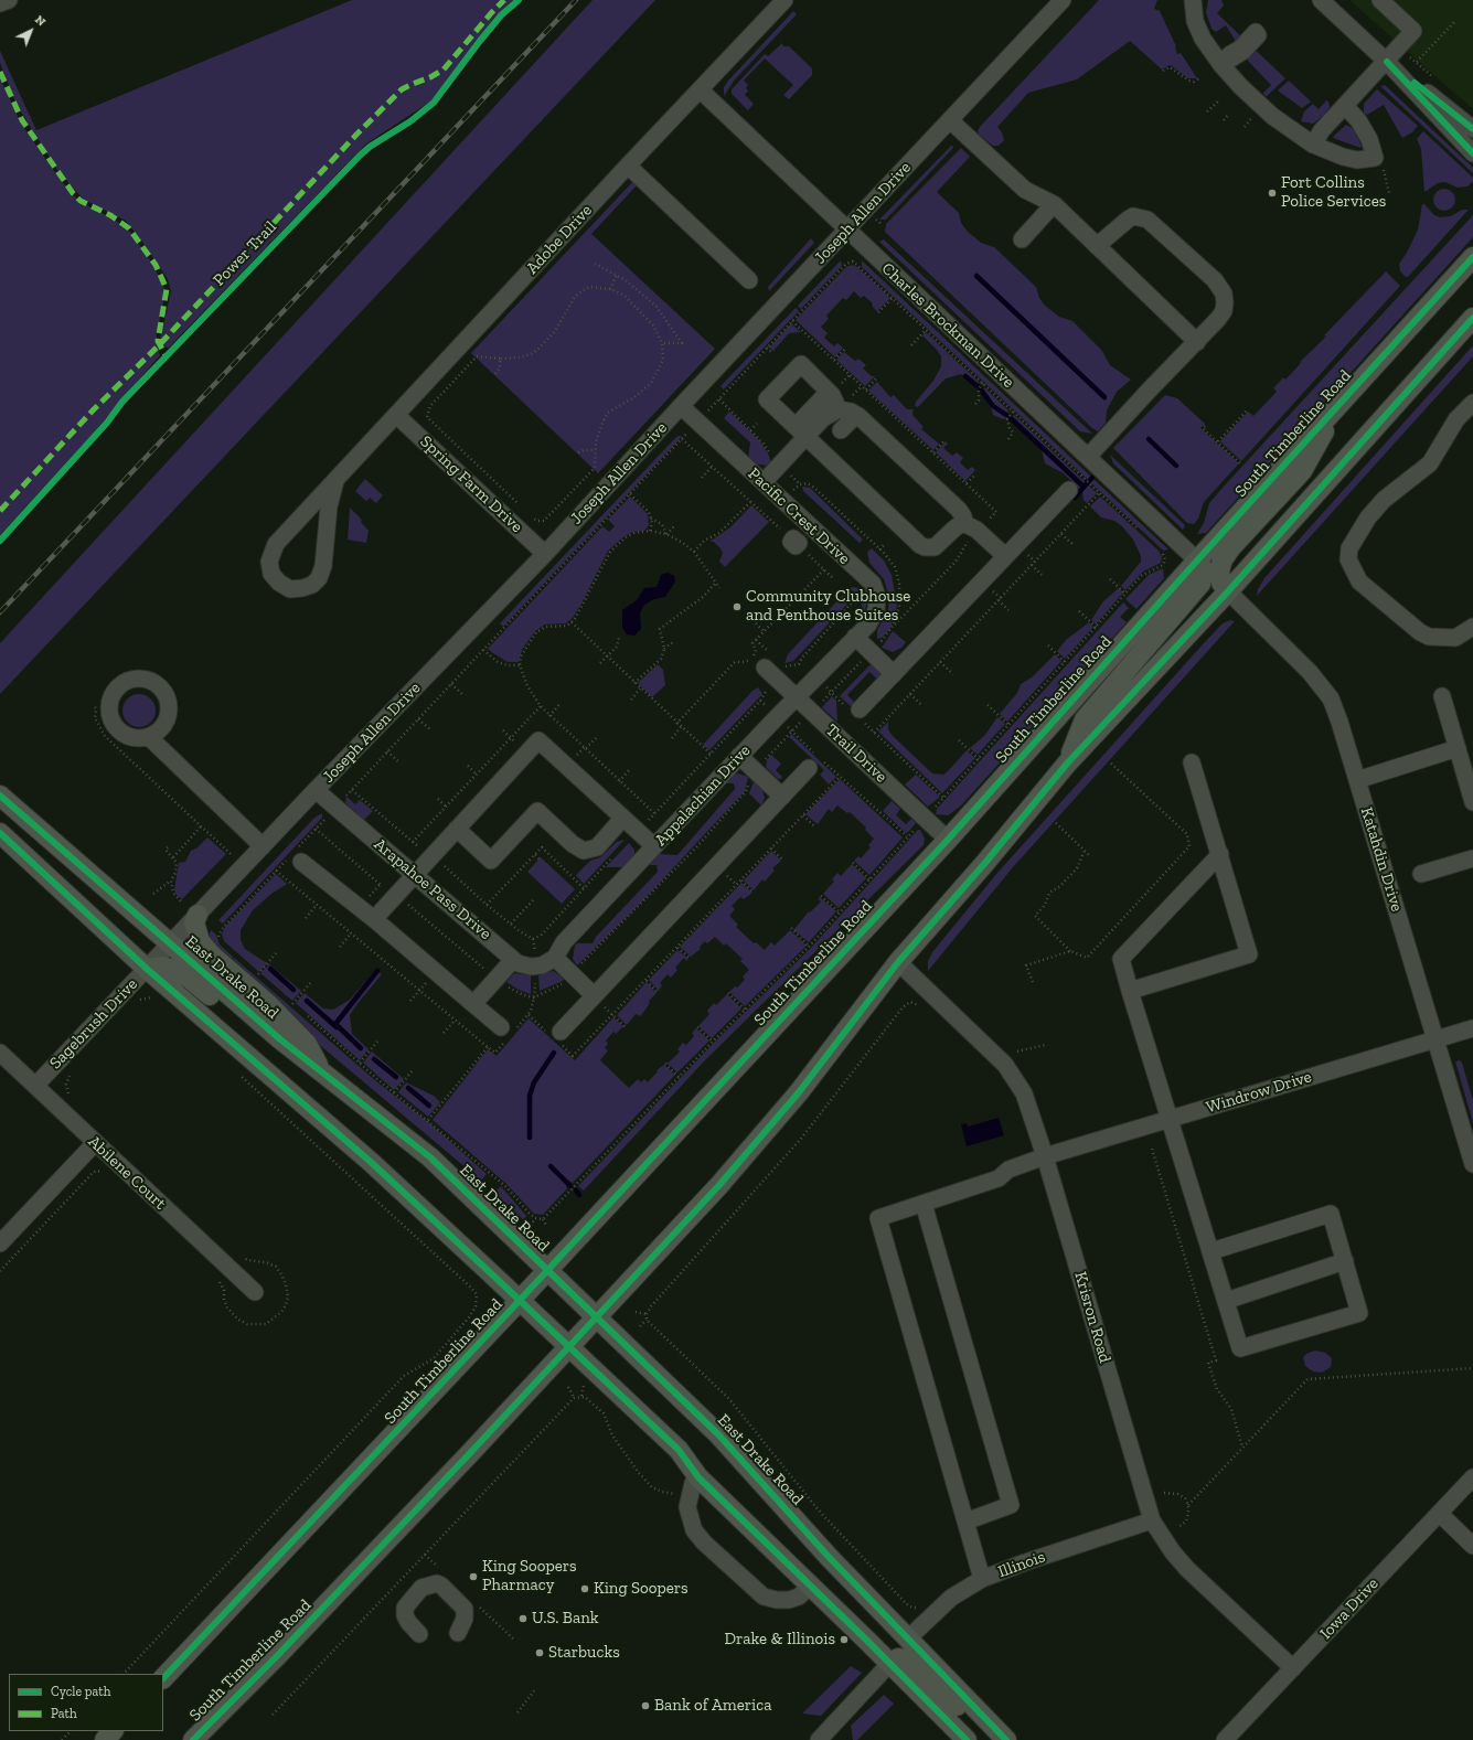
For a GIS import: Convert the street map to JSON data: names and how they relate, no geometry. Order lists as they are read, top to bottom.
{
  "streets": {
    "main road": ["South Timberline Road", "East Drake Road"],
    "street": [
      "Joseph Allen Drive",
      "Adobe Drive",
      "Charles Brockman Drive",
      "Spring Farm Drive",
      "Pacific Crest Drive",
      "Trail Drive",
      "Appalachian Drive",
      "Katahdin Drive",
      "Arapahoe Pass Drive",
      "Sagebrush Drive",
      "Windrow Drive",
      "Abilene Court",
      "Krisron Road",
      "Illinois",
      "Iowa Drive"
    ],
    "cycle path": ["Power Trail"]
  },
  "crossings": [
    ["Joseph Allen Drive", "Charles Brockman Drive"],
    ["Joseph Allen Drive", "Spring Farm Drive"],
    ["Joseph Allen Drive", "Pacific Crest Drive"],
    ["Joseph Allen Drive", "Arapahoe Pass Drive"],
    ["Joseph Allen Drive", "East Drake Road"],
    ["Joseph Allen Drive", "Sagebrush Drive"],
    ["Adobe Drive", "Charles Brockman Drive"],
    ["Adobe Drive", "Spring Farm Drive"],
    ["Charles Brockman Drive", "South Timberline Road"],
    ["South Timberline Road", "Trail Drive"],
    ["South Timberline Road", "Katahdin Drive"],
    ["South Timberline Road", "East Drake Road"],
    ["South Timberline Road", "Krisron Road"],
    ["Pacific Crest Drive", "Appalachian Drive"],
    ["Trail Drive", "Appalachian Drive"],
    ["Appalachian Drive", "Arapahoe Pass Drive"],
    ["Katahdin Drive", "Windrow Drive"],
    ["East Drake Road", "Sagebrush Drive"],
    ["East Drake Road", "Illinois"],
    ["Sagebrush Drive", "Abilene Court"],
    ["Windrow Drive", "Krisron Road"],
    ["Krisron Road", "Illinois"],
    ["Krisron Road", "Iowa Drive"]
  ],
  "places": [
    "Fort Collins Police Services",
    "Community Clubhouse and Penthouse Suites",
    "King Soopers Pharmacy",
    "King Soopers",
    "U.S. Bank",
    "Drake & Illinois",
    "Starbucks",
    "Bank of America"
  ],
  "legend": ["Cycle path", "Path"],
  "north": "top right"
}
